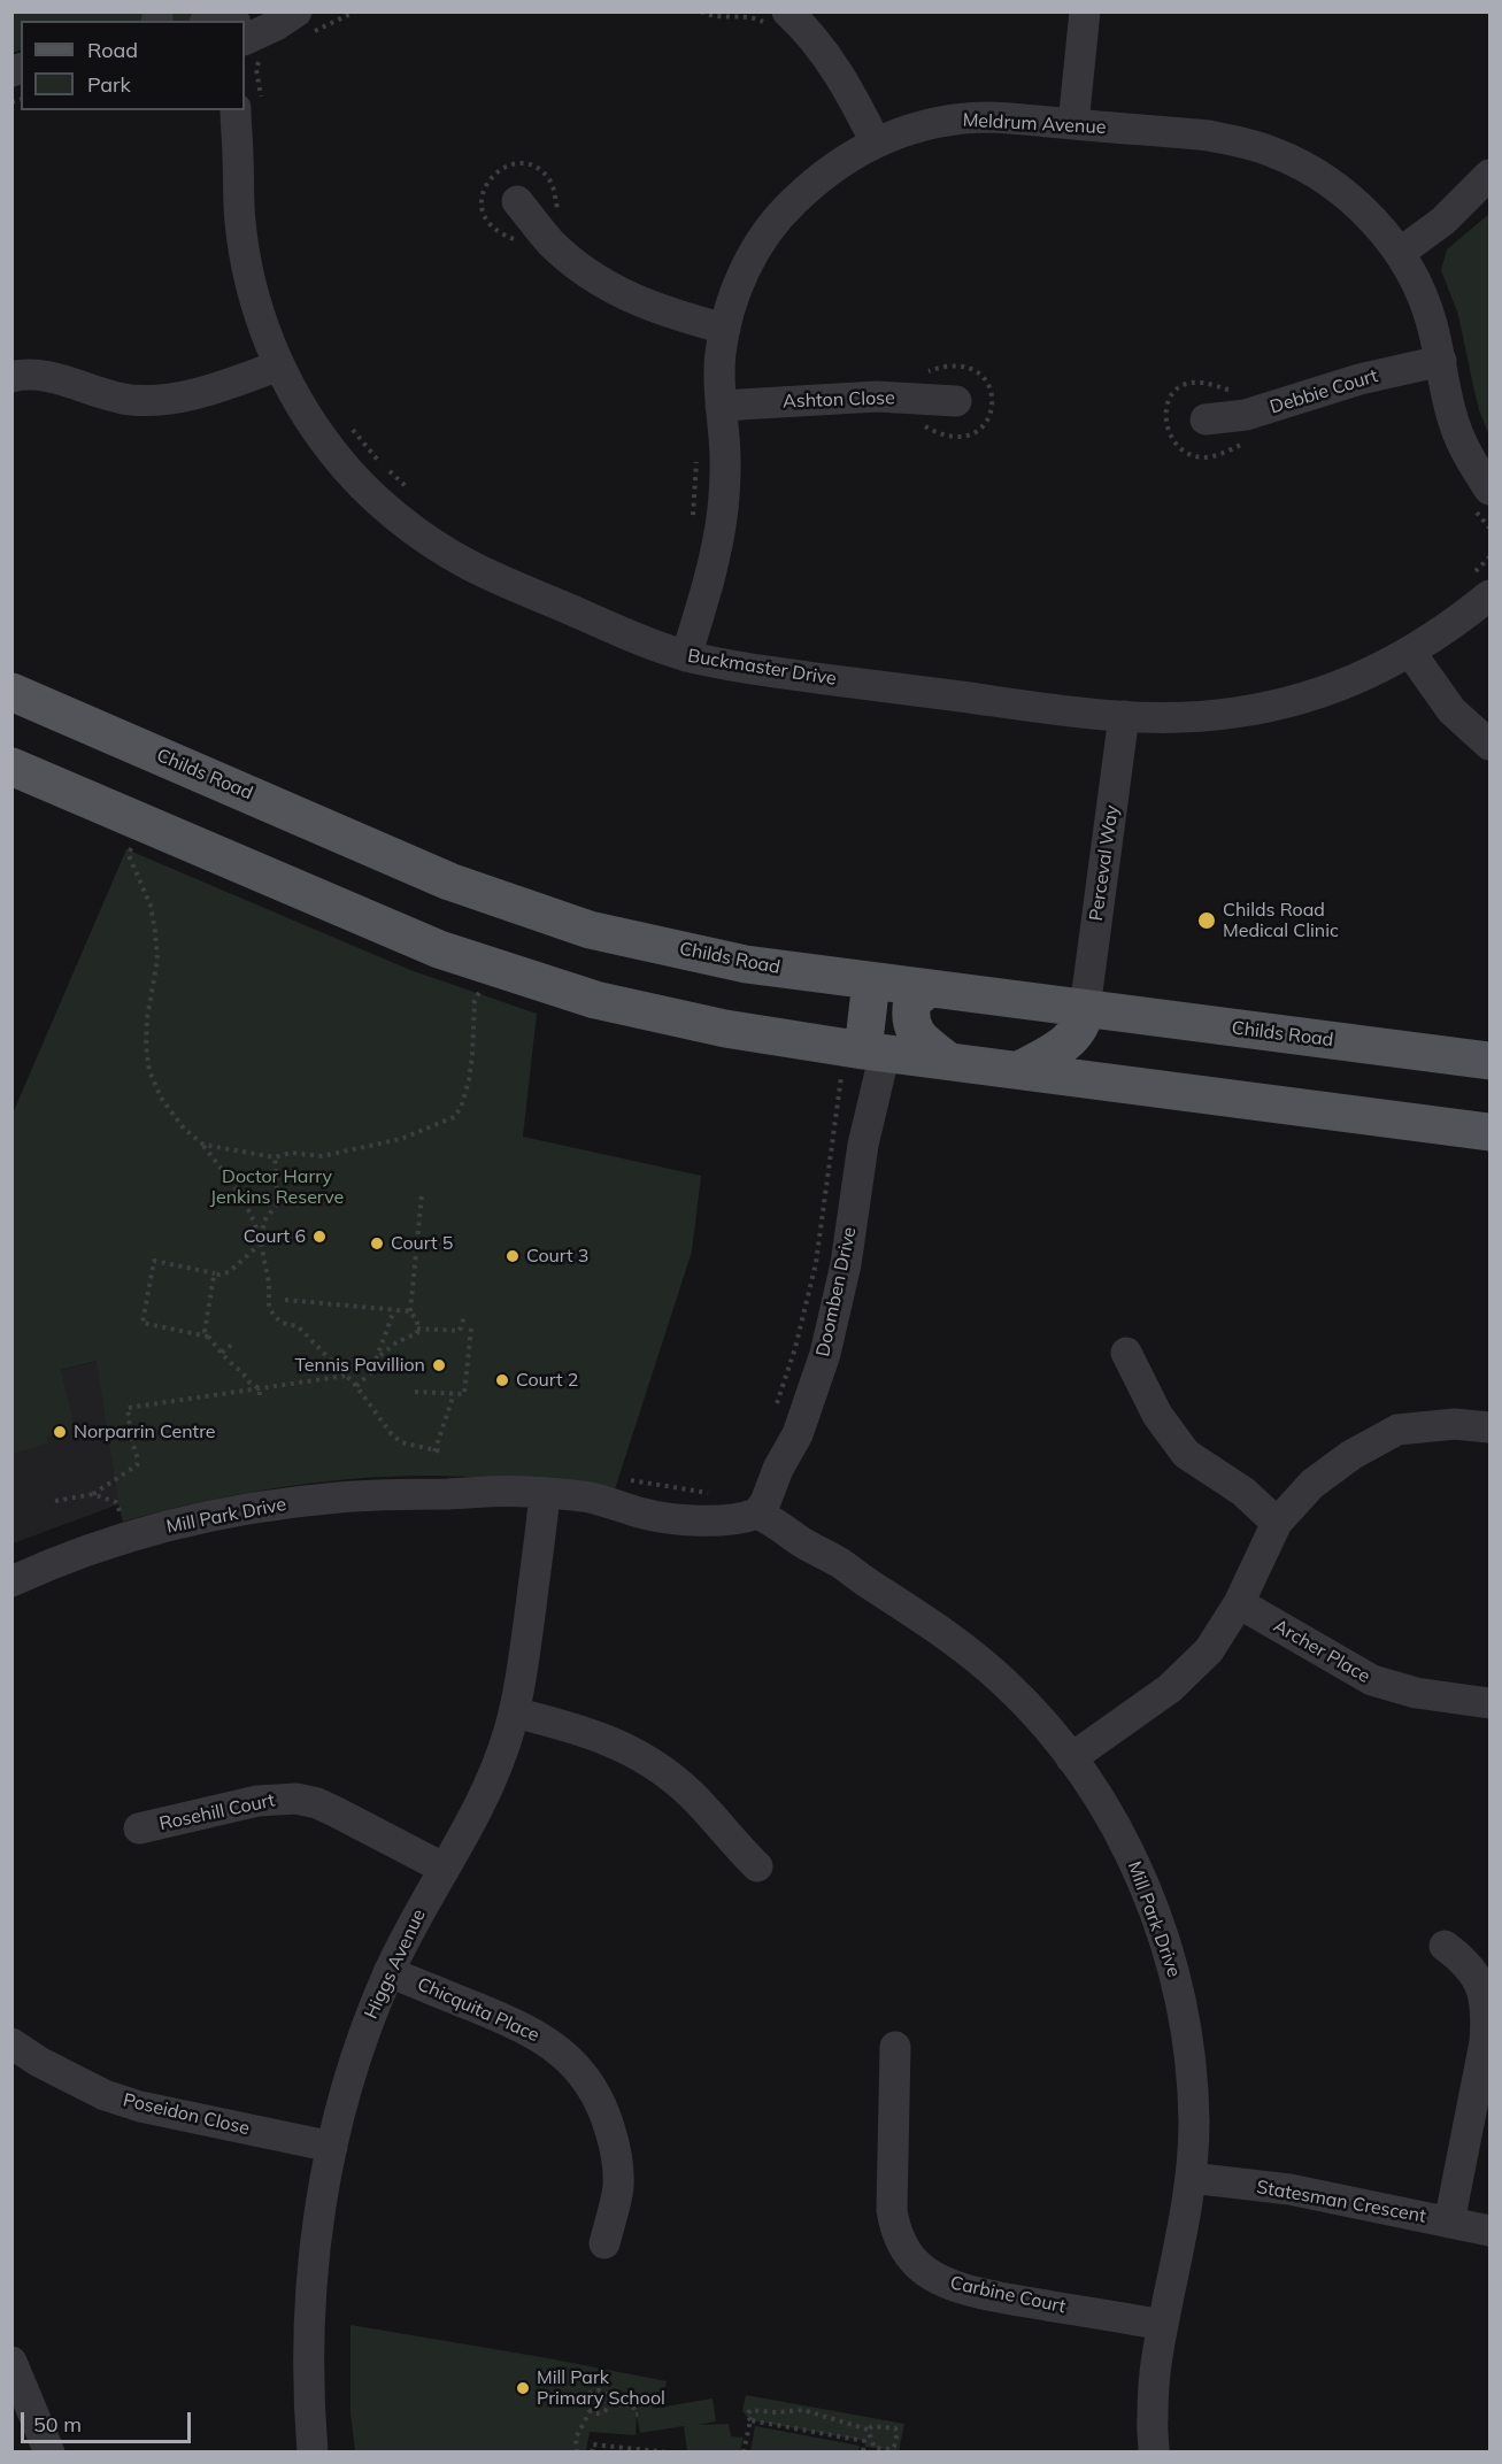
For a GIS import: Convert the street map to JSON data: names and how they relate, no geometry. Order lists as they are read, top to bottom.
{
  "streets": {
    "main road": ["Childs Road"],
    "street": [
      "Meldrum Avenue",
      "Debbie Court",
      "Ashton Close",
      "Buckmaster Drive",
      "Perceval Way",
      "Doomben Drive",
      "Mill Park Drive",
      "Archer Place",
      "Rosehill Court",
      "Higgs Avenue",
      "Chicquita Place",
      "Poseidon Close",
      "Statesman Crescent",
      "Carbine Court"
    ]
  },
  "crossings": [
    ["Meldrum Avenue", "Debbie Court"],
    ["Meldrum Avenue", "Ashton Close"],
    ["Meldrum Avenue", "Buckmaster Drive"],
    ["Buckmaster Drive", "Perceval Way"],
    ["Childs Road", "Perceval Way"],
    ["Doomben Drive", "Mill Park Drive"],
    ["Mill Park Drive", "Higgs Avenue"],
    ["Mill Park Drive", "Statesman Crescent"],
    ["Mill Park Drive", "Carbine Court"],
    ["Rosehill Court", "Higgs Avenue"],
    ["Higgs Avenue", "Chicquita Place"],
    ["Higgs Avenue", "Poseidon Close"]
  ],
  "parks": ["Doctor Harry Jenkins Reserve"],
  "places": [
    "Childs Road Medical Clinic",
    "Court 6",
    "Court 5",
    "Court 3",
    "Tennis Pavillion",
    "Court 2",
    "Norparrin Centre",
    "Mill Park Primary School"
  ],
  "legend": ["Road", "Park"],
  "scale_bar": "50 m"
}
